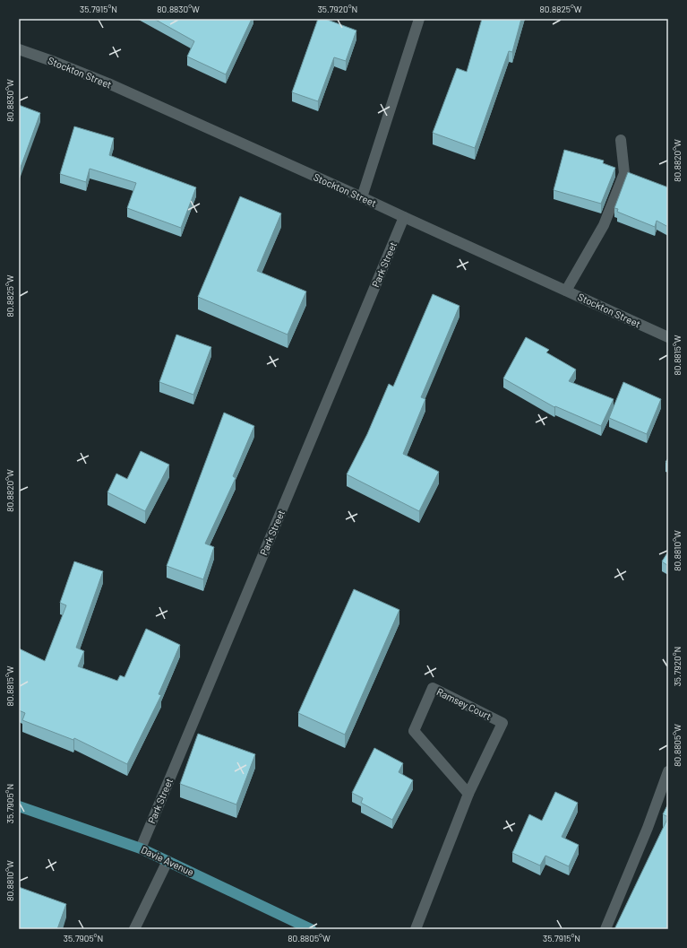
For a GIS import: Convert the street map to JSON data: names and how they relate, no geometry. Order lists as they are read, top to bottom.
{
  "streets": {
    "main road": ["Davie Avenue"],
    "street": ["Stockton Street", "Park Street", "Ramsey Court"]
  },
  "crossings": [
    ["Stockton Street", "Park Street"],
    ["Park Street", "Davie Avenue"]
  ],
  "coordinates": [
    "35.7915°N",
    "80.8830°W",
    "35.7920°N",
    "80.8825°W",
    "80.8820°W",
    "80.8815°W",
    "80.8810°W",
    "80.8805°W",
    "35.7905°N"
  ]
}
